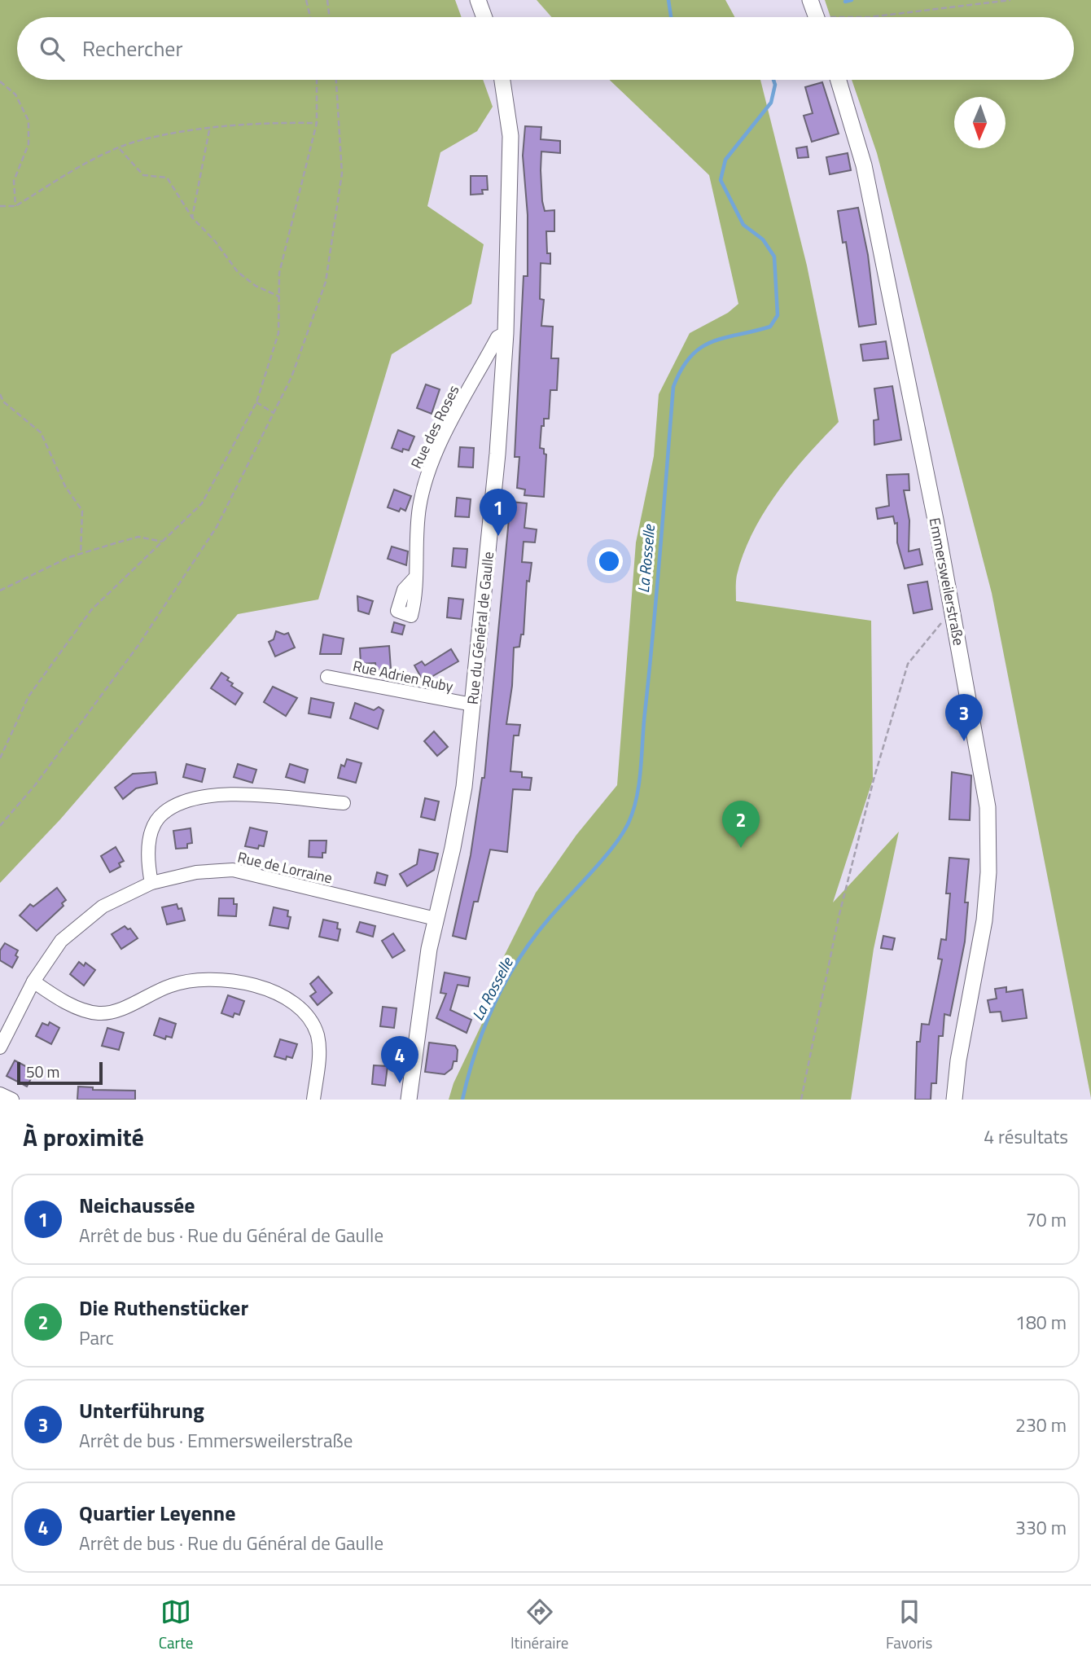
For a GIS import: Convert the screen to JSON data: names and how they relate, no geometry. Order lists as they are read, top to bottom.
{
  "streets": {
    "main road": ["Emmersweilerstraße", "Rue du Général de Gaulle"],
    "street": ["Rue des Roses", "Rue Adrien Ruby", "Rue de Lorraine"]
  },
  "crossings": [
    ["Rue des Roses", "Rue du Général de Gaulle"],
    ["Rue du Général de Gaulle", "Rue Adrien Ruby"],
    ["Rue du Général de Gaulle", "Rue de Lorraine"]
  ],
  "water": ["La Rosselle"],
  "scale_bar": "50 m",
  "north": "bottom",
  "page": {
    "search": "Rechercher",
    "pins": [
      "1",
      "3",
      "2",
      "4"
    ],
    "scale": "50 m",
    "heading": ["À proximité", "4 résultats"],
    "list": [
      {
        "mark": "1",
        "name": "Neichaussée",
        "note": "Arrêt de bus · Rue du Général de Gaulle",
        "value": "70 m"
      },
      {
        "mark": "2",
        "name": "Die Ruthenstücker",
        "note": "Parc",
        "value": "180 m"
      },
      {
        "mark": "3",
        "name": "Unterführung",
        "note": "Arrêt de bus · Emmersweilerstraße",
        "value": "230 m"
      },
      {
        "mark": "4",
        "name": "Quartier Leyenne",
        "note": "Arrêt de bus · Rue du Général de Gaulle",
        "value": "330 m"
      }
    ],
    "nav": ["Carte", "Itinéraire", "Favoris"]
  }
}
